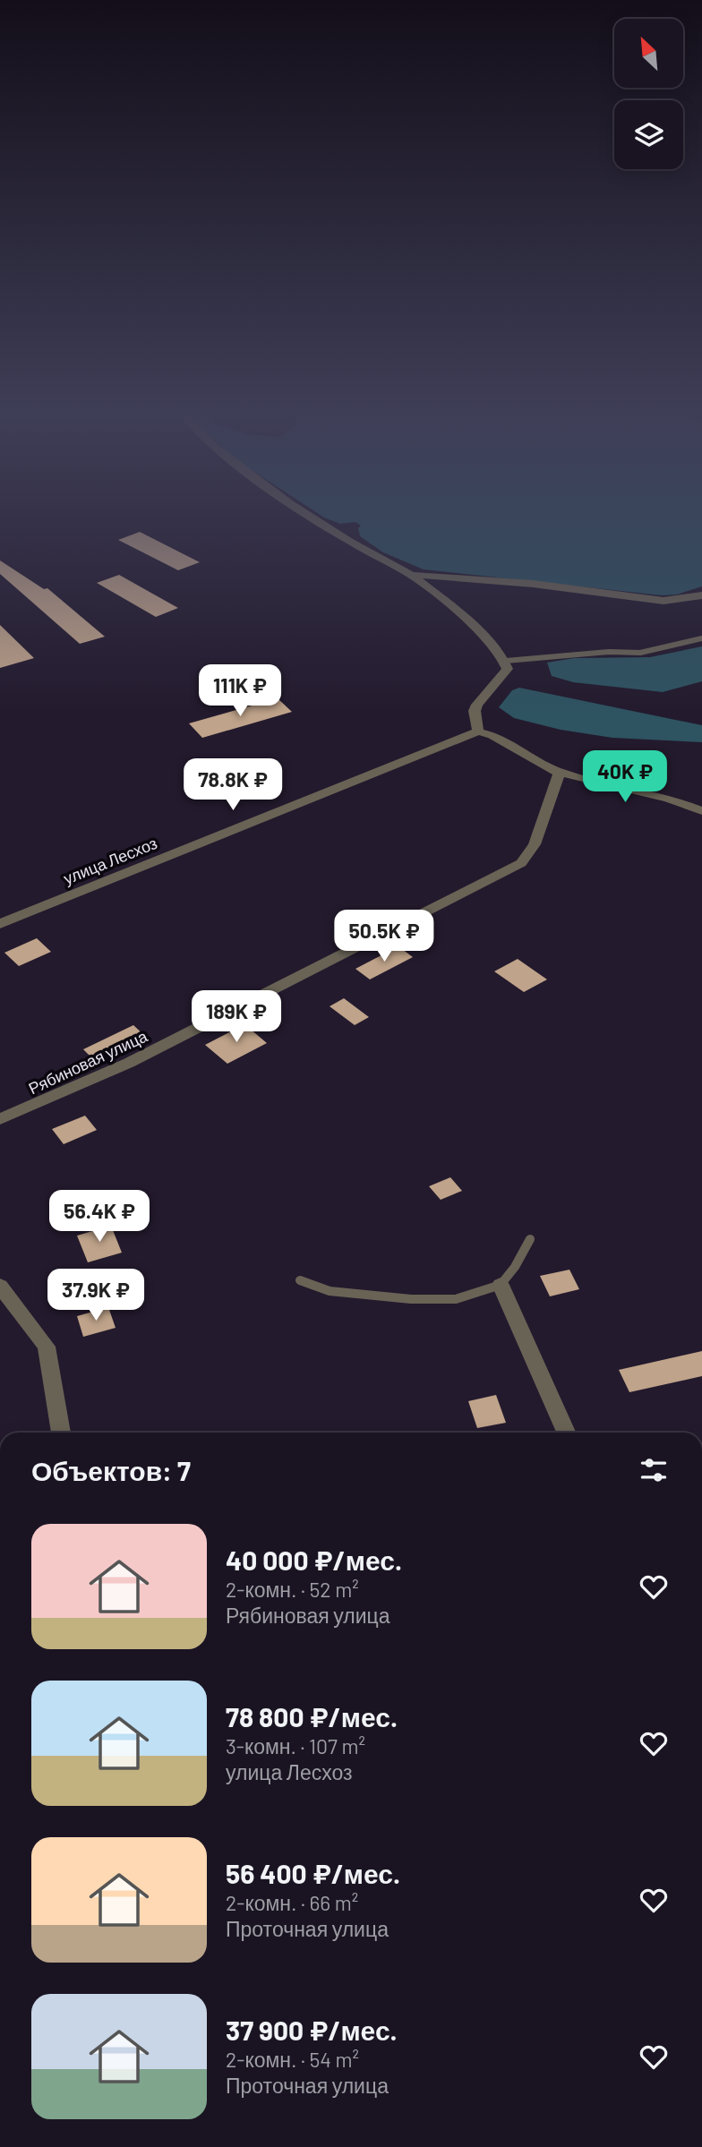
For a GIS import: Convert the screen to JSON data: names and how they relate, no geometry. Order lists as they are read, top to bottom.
{
  "streets": {
    "street": ["улица Лесхоз", "Рябиновая улица"]
  },
  "north": "top left",
  "page": {
    "price": [
      "111K ₽",
      "40K ₽",
      "78.8K ₽",
      "50.5K ₽",
      "189K ₽",
      "56.4K ₽",
      "37.9K ₽"
    ],
    "heading": "Объектов: 7",
    "list": [
      {
        "name": "40 000 ₽/мес.",
        "note": "2-комн. · 52 m² · Рябиновая улица"
      },
      {
        "name": "78 800 ₽/мес.",
        "note": "3-комн. · 107 m² · улица Лесхоз"
      },
      {
        "name": "56 400 ₽/мес.",
        "note": "2-комн. · 66 m² · Проточная улица"
      },
      {
        "name": "37 900 ₽/мес.",
        "note": "2-комн. · 54 m² · Проточная улица"
      }
    ]
  }
}
